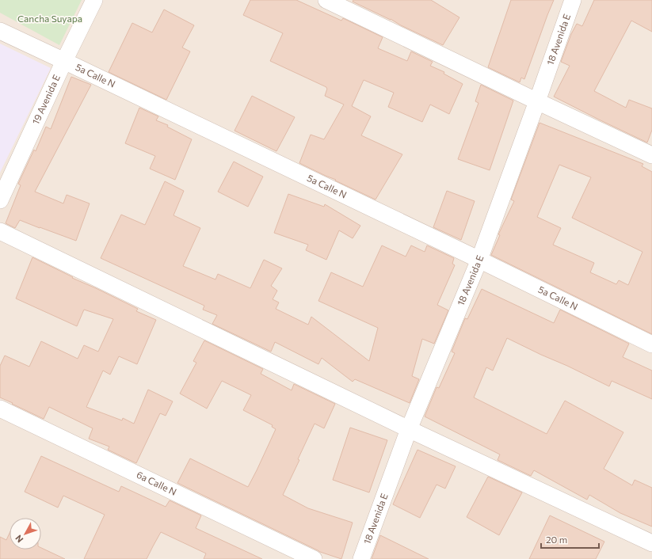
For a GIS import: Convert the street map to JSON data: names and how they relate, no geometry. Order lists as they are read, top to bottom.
{
  "streets": {
    "street": [
      "18 Avenida E",
      "5a Calle N",
      "19 Avenida E",
      "6a Calle N"
    ]
  },
  "crossings": [
    ["18 Avenida E", "5a Calle N"],
    ["5a Calle N", "19 Avenida E"]
  ],
  "parks": ["Cancha Suyapa"],
  "scale_bar": "20 m",
  "north": "bottom left"
}
